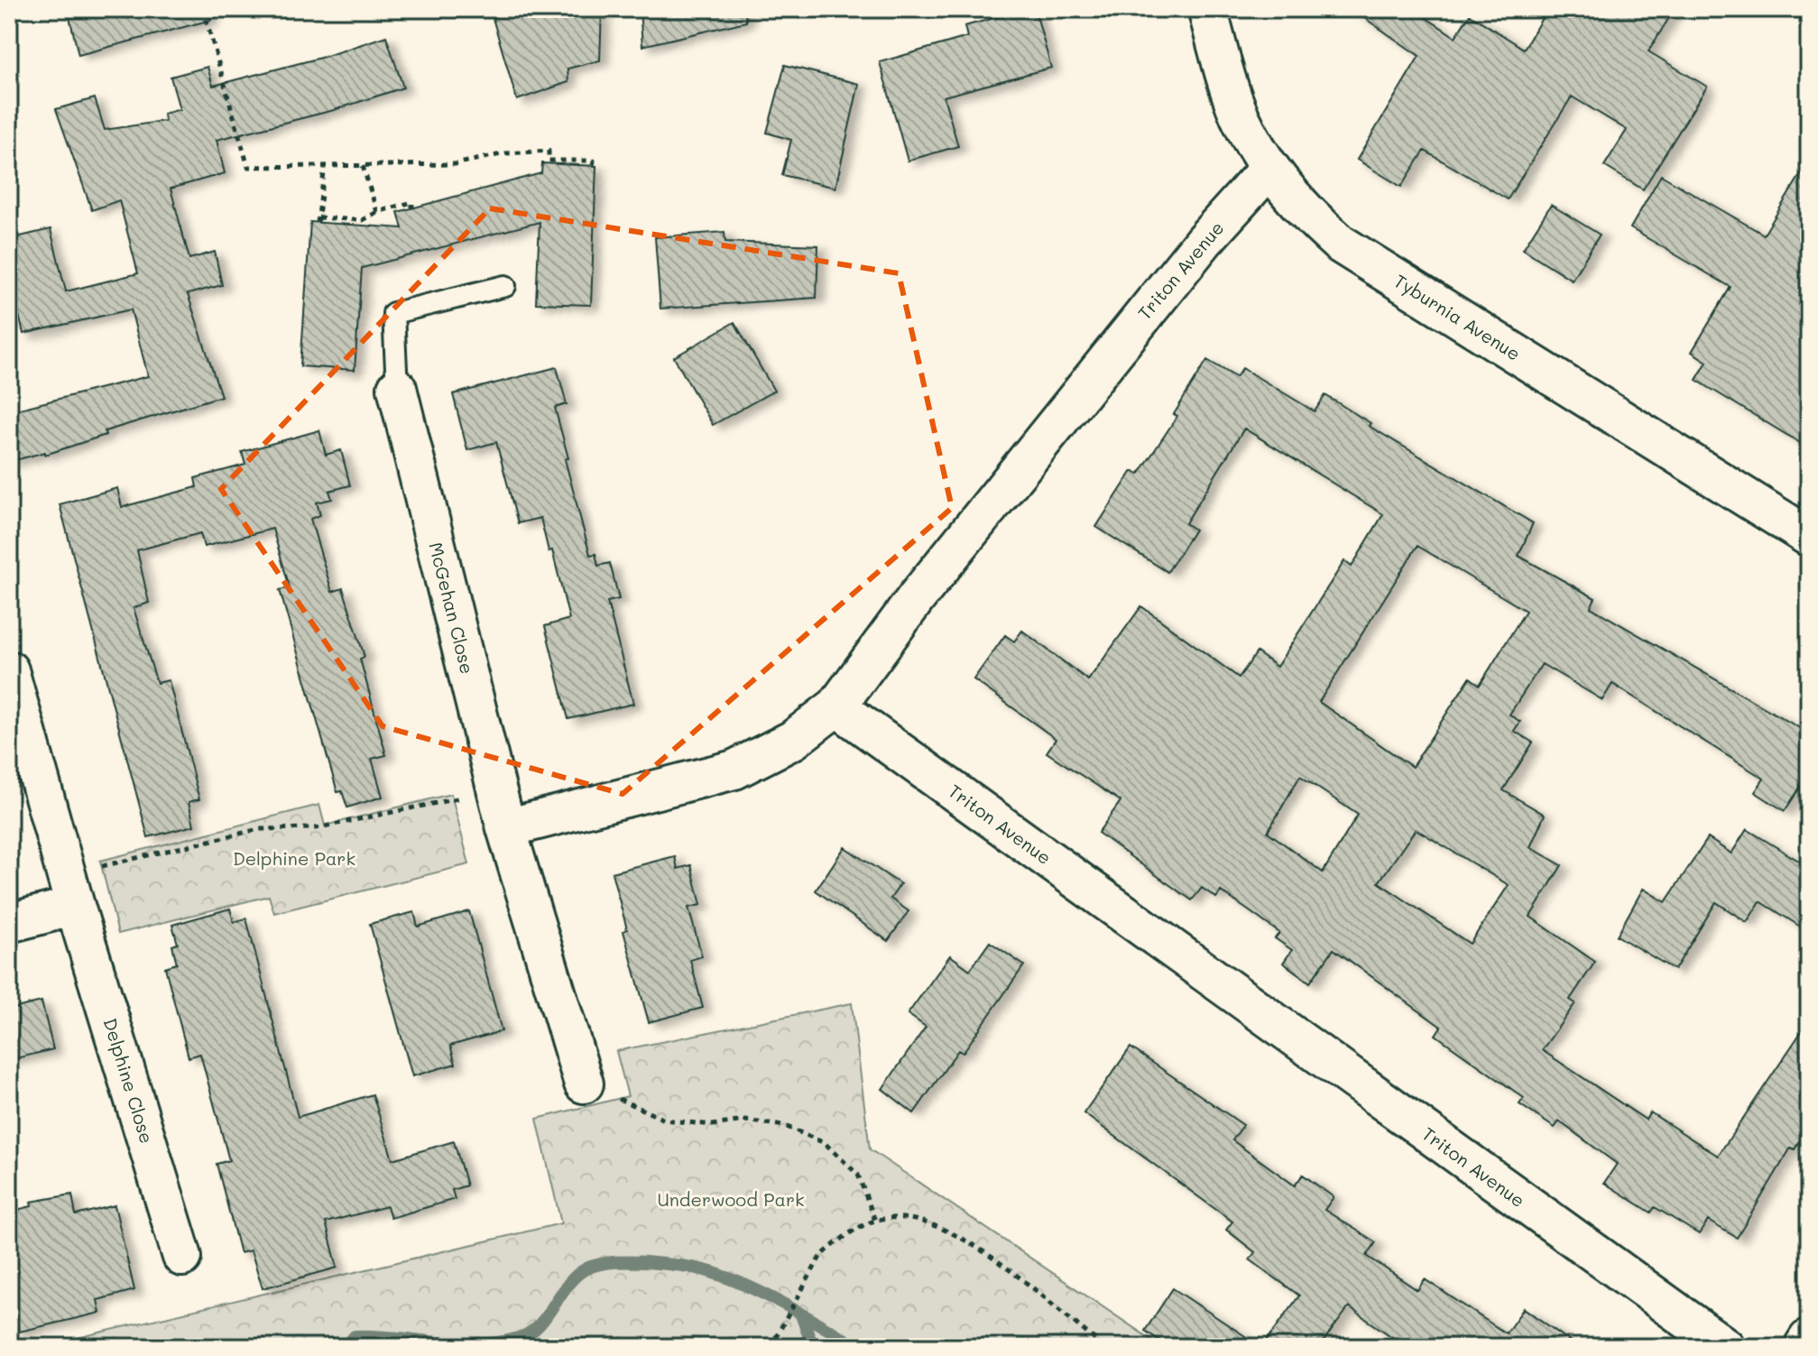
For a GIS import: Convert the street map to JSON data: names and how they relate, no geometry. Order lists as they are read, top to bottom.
{
  "streets": {
    "street": [
      "Triton Avenue",
      "Tyburnia Avenue",
      "McGehan Close",
      "Delphine Close"
    ]
  },
  "crossings": [
    ["Triton Avenue", "Tyburnia Avenue"]
  ],
  "parks": ["Delphine Park", "Underwood Park"]
}
